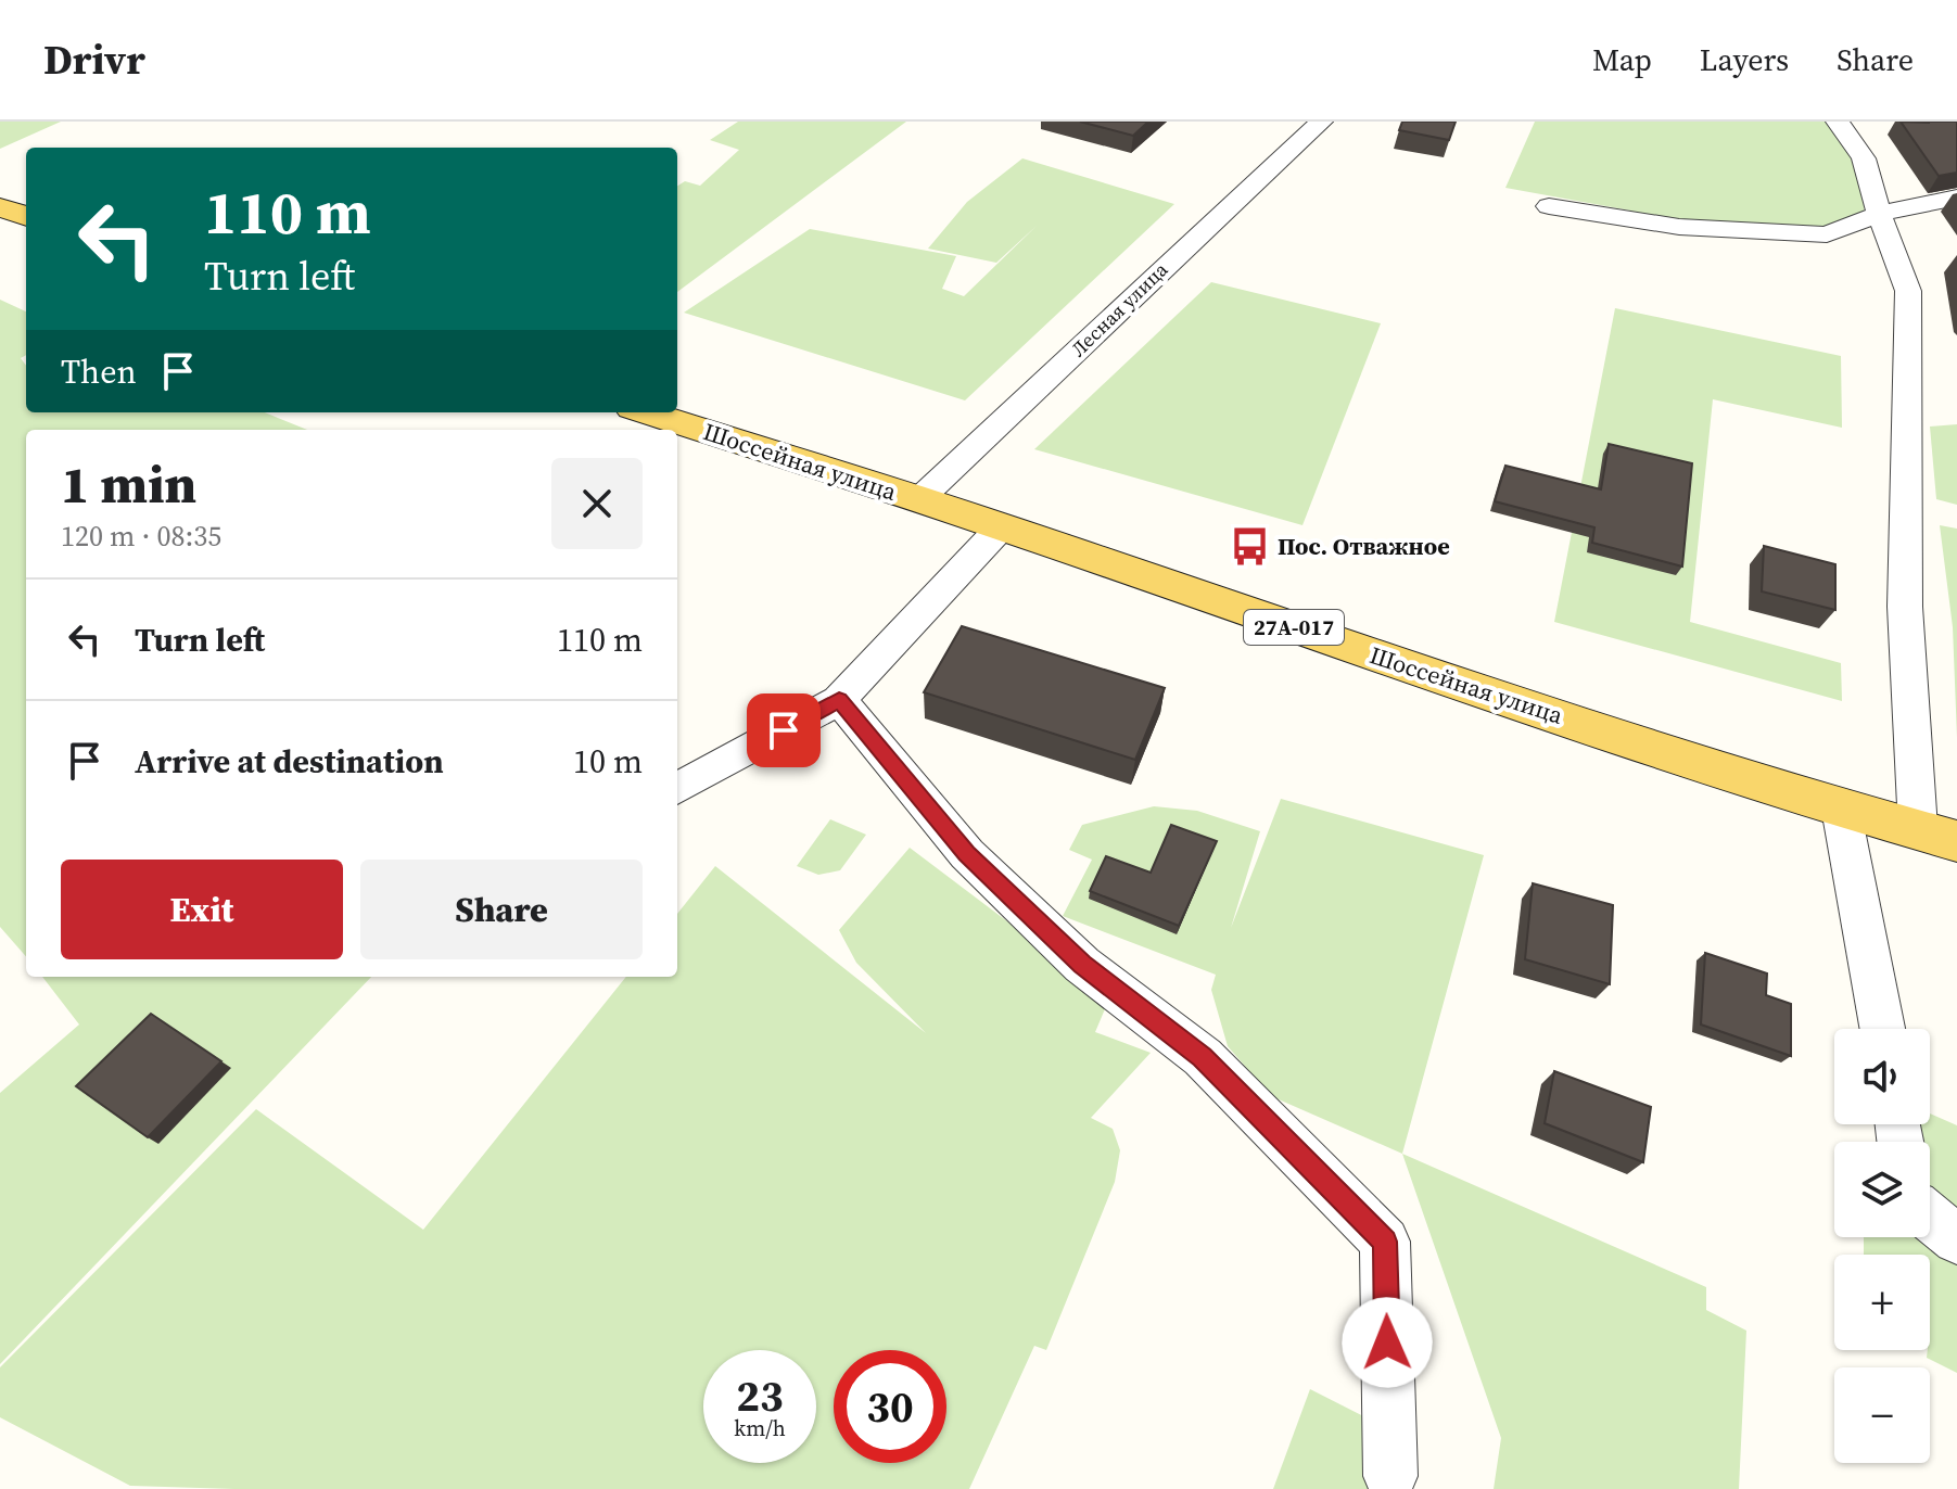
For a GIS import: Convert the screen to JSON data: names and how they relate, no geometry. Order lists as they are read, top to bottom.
{
  "streets": {
    "main road": ["Шоссейная улица", "27А-017"],
    "street": ["Лесная улица"]
  },
  "crossings": [
    ["Лесная улица", "Шоссейная улица"]
  ],
  "places": {
    "bus stop": ["Пос. Отважное"]
  },
  "page": {
    "header": "Drivr",
    "nav": ["Map", "Layers", "Share"],
    "turn": ["110 m", "Turn left"],
    "then": "Then",
    "heading": ["1 min", "120 m · 08:35"],
    "list": [
      {
        "name": "Turn left",
        "value": "110 m"
      },
      {
        "name": "Arrive at destination",
        "value": "10 m"
      }
    ],
    "buttons": ["Exit", "Share"],
    "map_buttons": ["+", "−"],
    "speed": "23 km/h",
    "limit": "30"
  }
}
